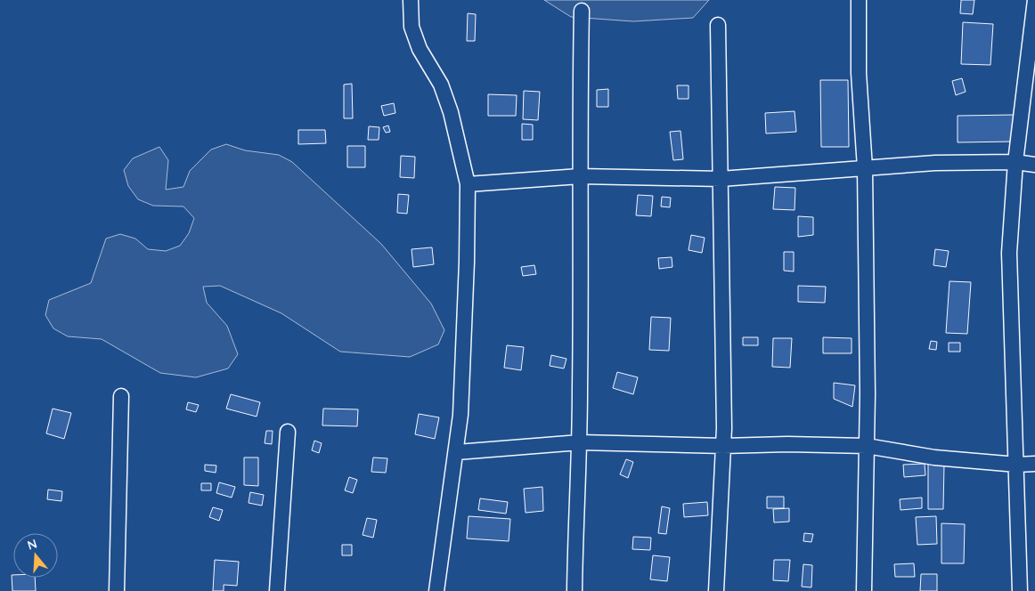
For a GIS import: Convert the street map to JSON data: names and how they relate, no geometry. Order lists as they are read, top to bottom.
{
  "north": "top"
}
